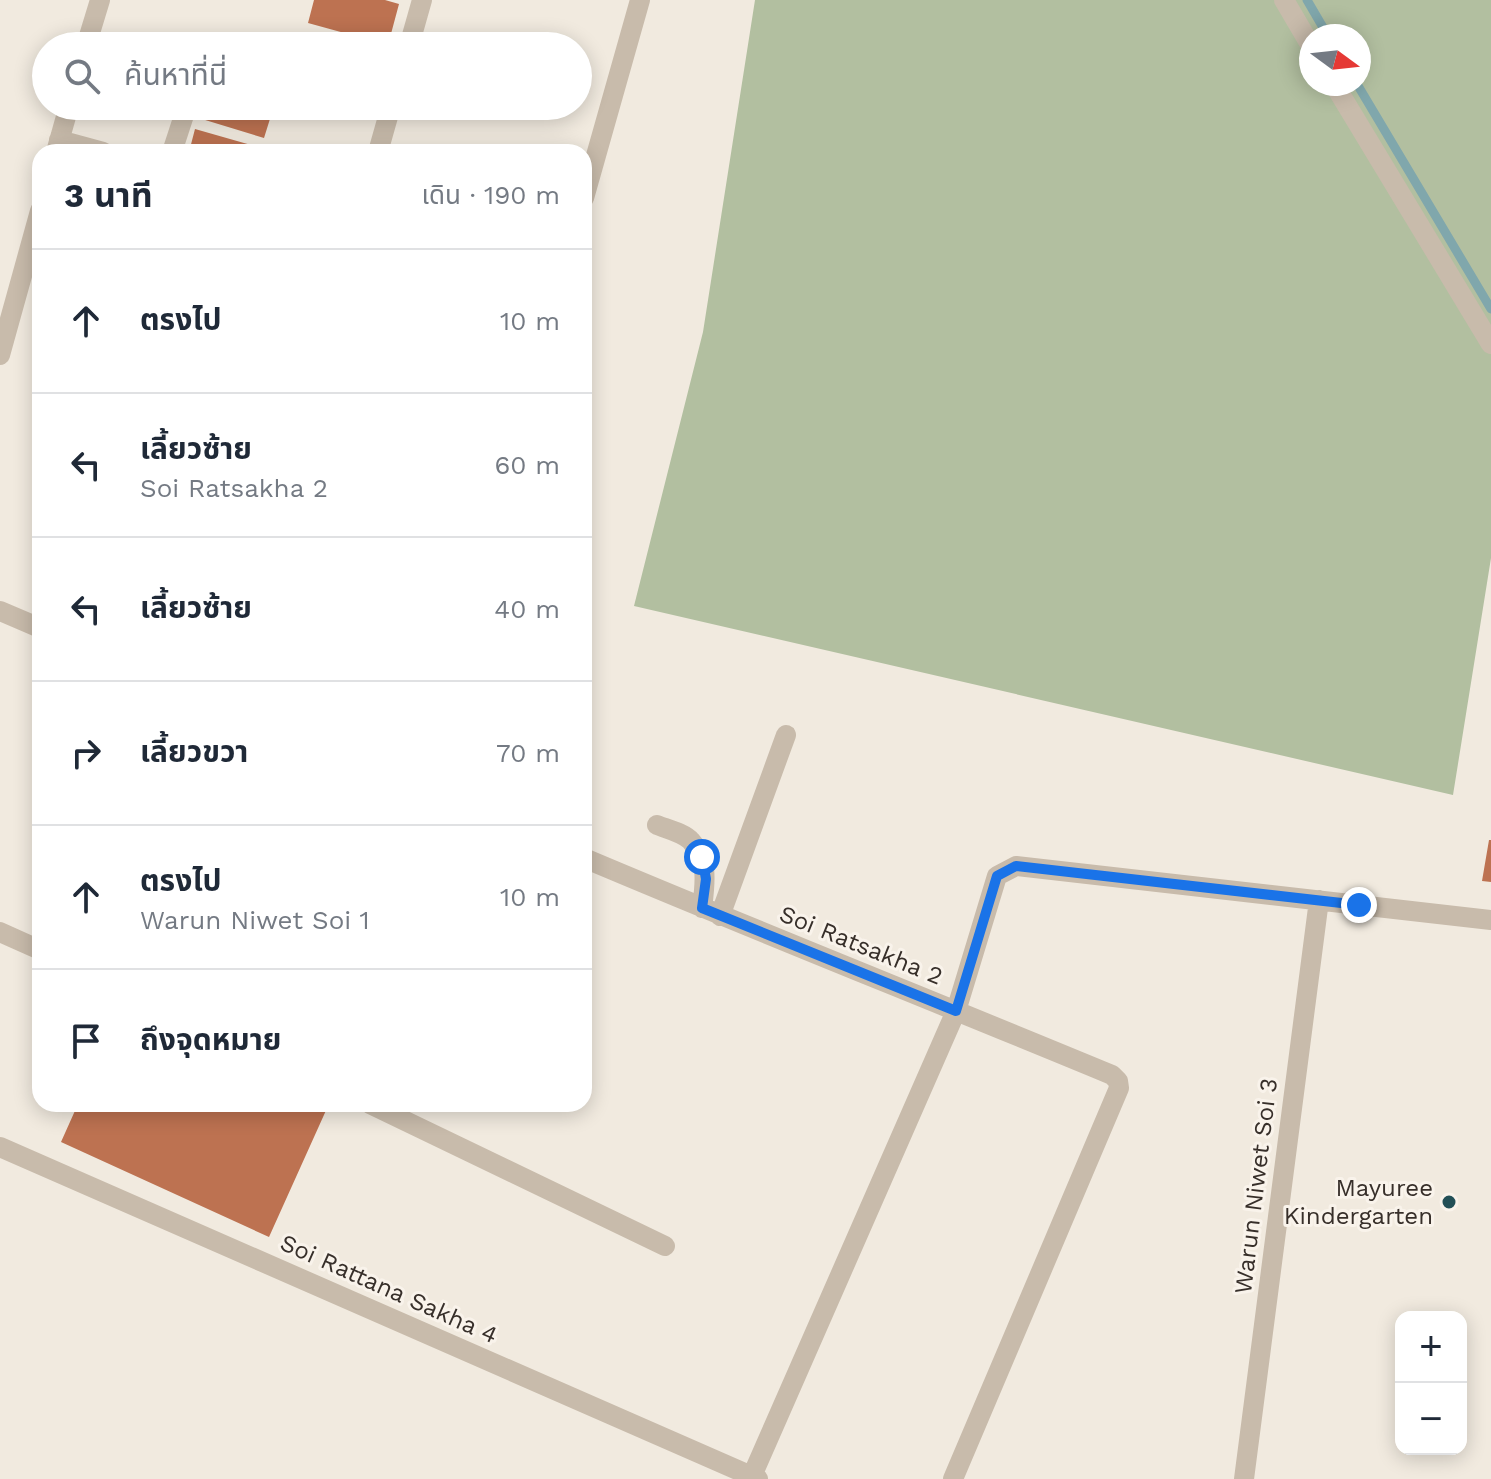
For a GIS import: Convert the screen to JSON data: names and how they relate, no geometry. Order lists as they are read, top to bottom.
{
  "streets": {
    "street": ["Soi Ratsakha 2", "Warun Niwet Soi 3", "Soi Rattana Sakha 4"]
  },
  "places": ["Mayuree Kindergarten"],
  "north": "right",
  "page": {
    "search": "ค้นหาที่นี่",
    "heading": ["3 นาที", "เดิน · 190 m"],
    "list": [
      ["ตรงไป", "10 m"],
      ["เลี้ยวซ้าย", "Soi Ratsakha 2", "60 m"],
      ["เลี้ยวซ้าย", "40 m"],
      ["เลี้ยวขวา", "70 m"],
      ["ตรงไป", "Warun Niwet Soi 1", "10 m"],
      "ถึงจุดหมาย"
    ],
    "map_buttons": ["+", "−"]
  }
}
